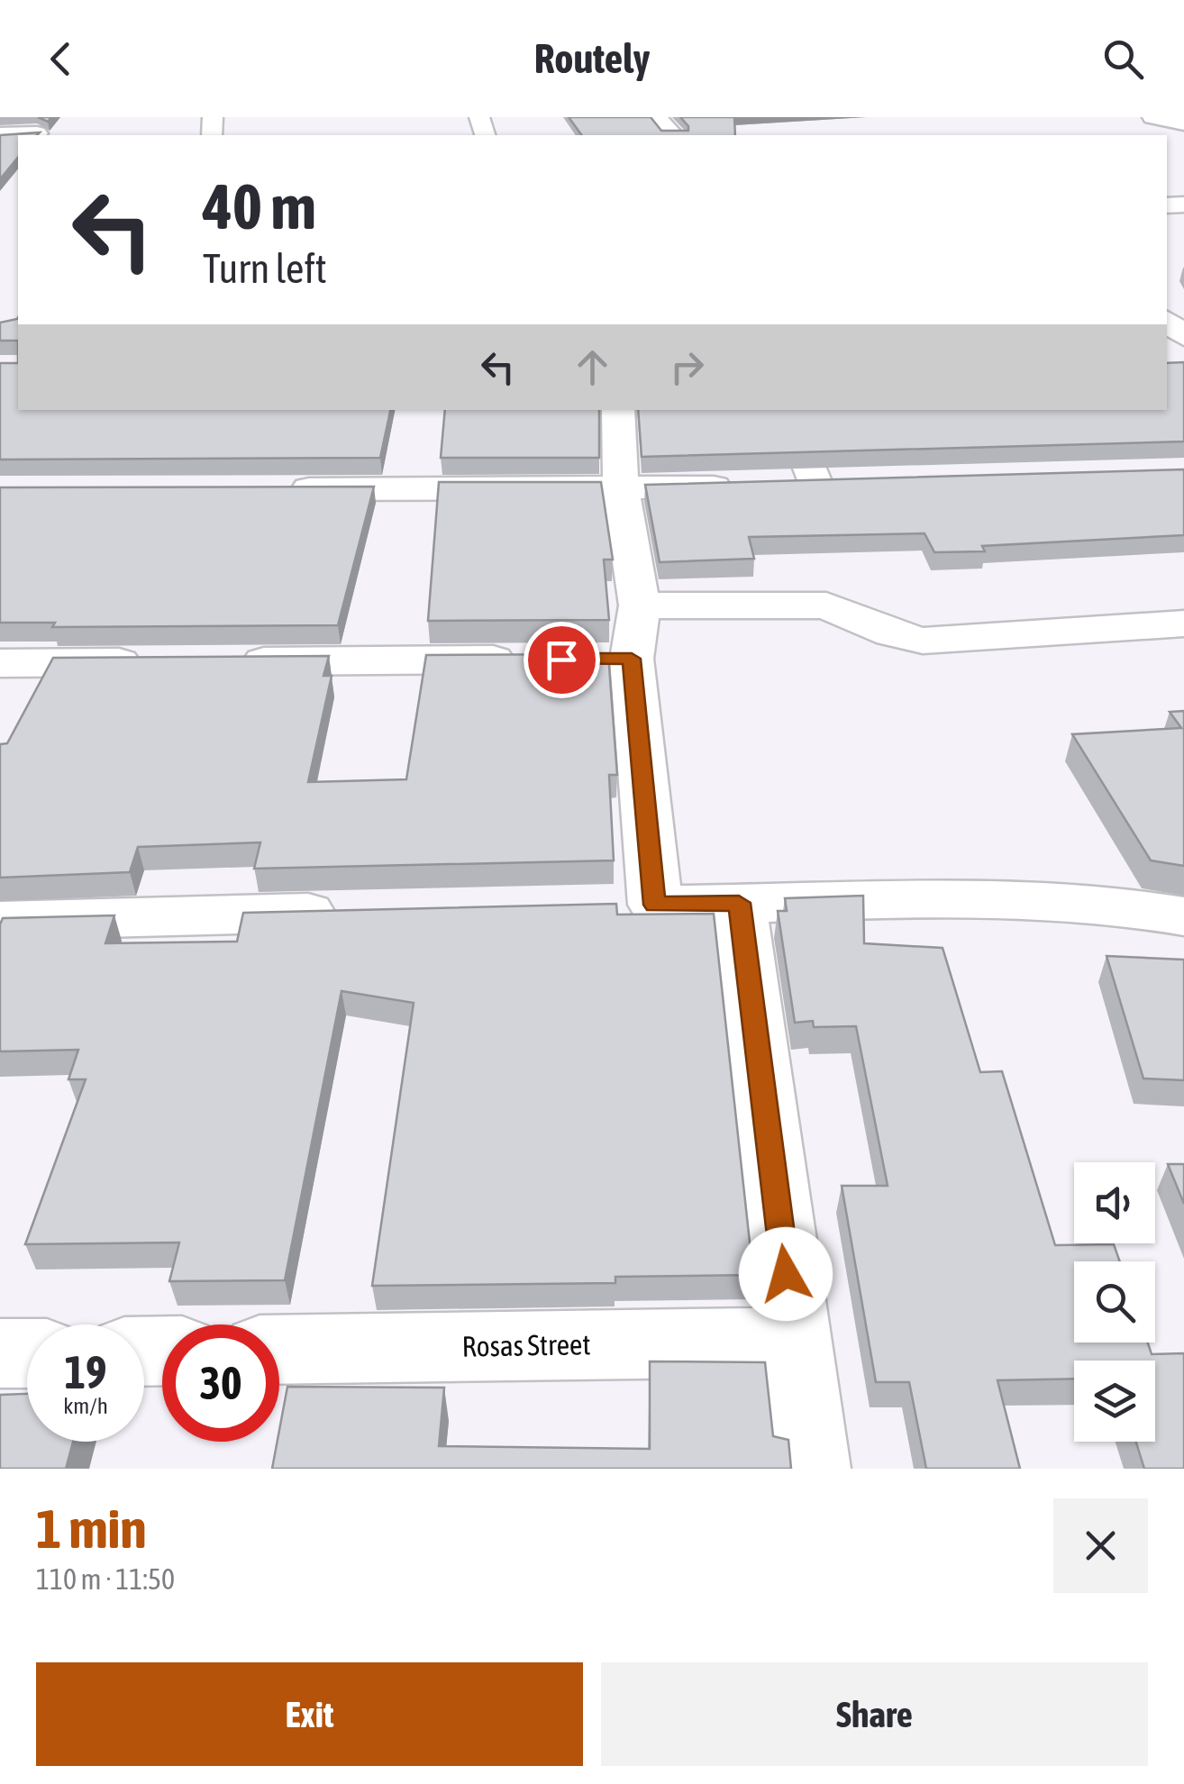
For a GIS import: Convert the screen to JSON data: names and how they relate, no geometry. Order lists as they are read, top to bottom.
{
  "streets": {
    "street": ["Rosas Street"]
  },
  "page": {
    "header": "Routely",
    "turn": ["40 m", "Turn left"],
    "speed": "19 km/h",
    "limit": "30",
    "heading": ["1 min", "110 m · 11:50"],
    "buttons": ["Exit", "Share"]
  }
}
